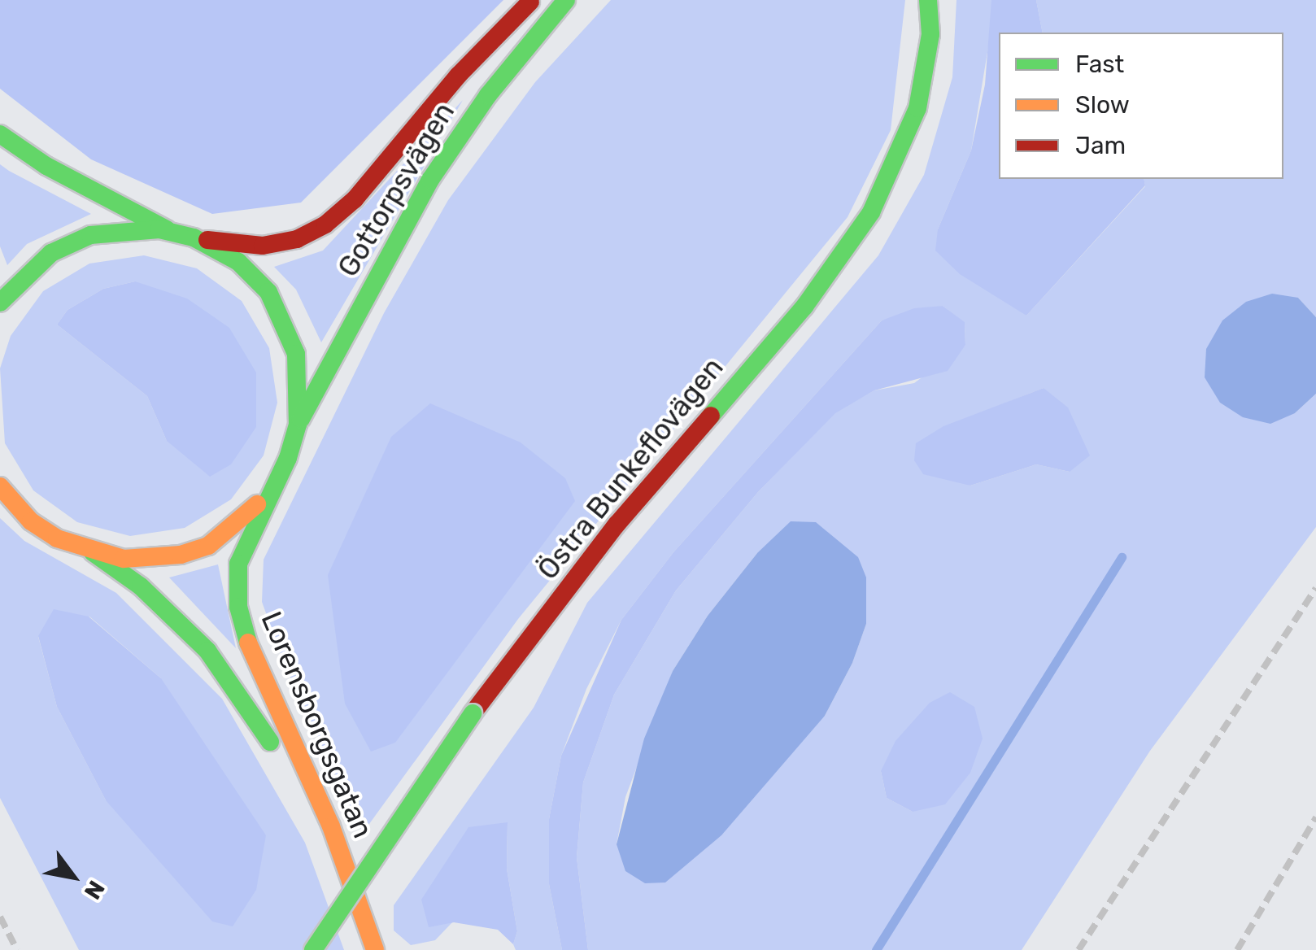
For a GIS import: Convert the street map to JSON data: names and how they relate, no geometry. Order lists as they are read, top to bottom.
{
  "streets": {
    "street": ["Gottorpsvägen", "Östra Bunkeflovägen", "Lorensborgsgatan"]
  },
  "crossings": [
    ["Gottorpsvägen", "Lorensborgsgatan"]
  ],
  "legend": ["Fast", "Slow", "Jam"],
  "north": "bottom right"
}
